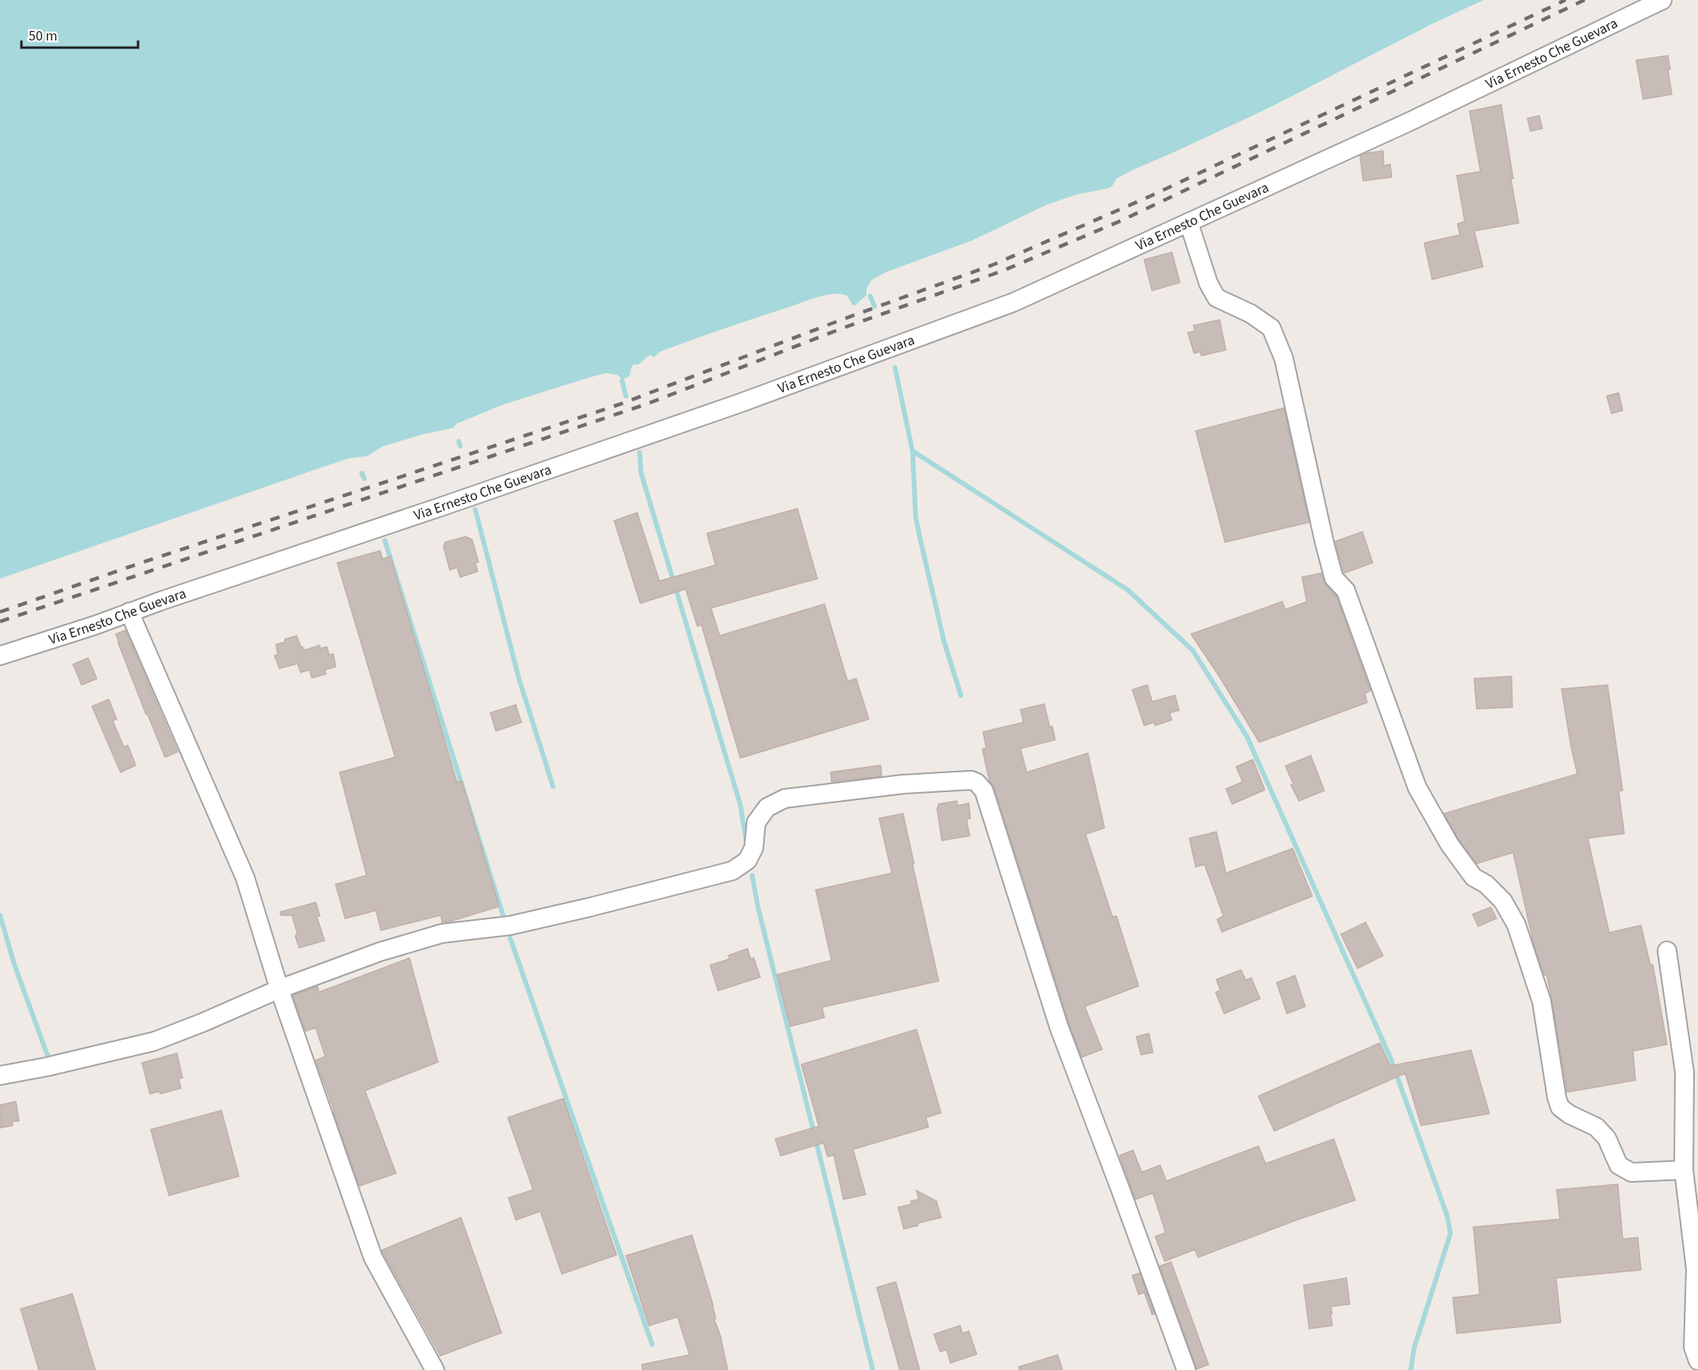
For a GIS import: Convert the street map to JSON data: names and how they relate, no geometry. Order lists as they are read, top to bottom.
{
  "streets": {
    "street": ["Via Ernesto Che Guevara"]
  },
  "scale_bar": "50 m"
}
